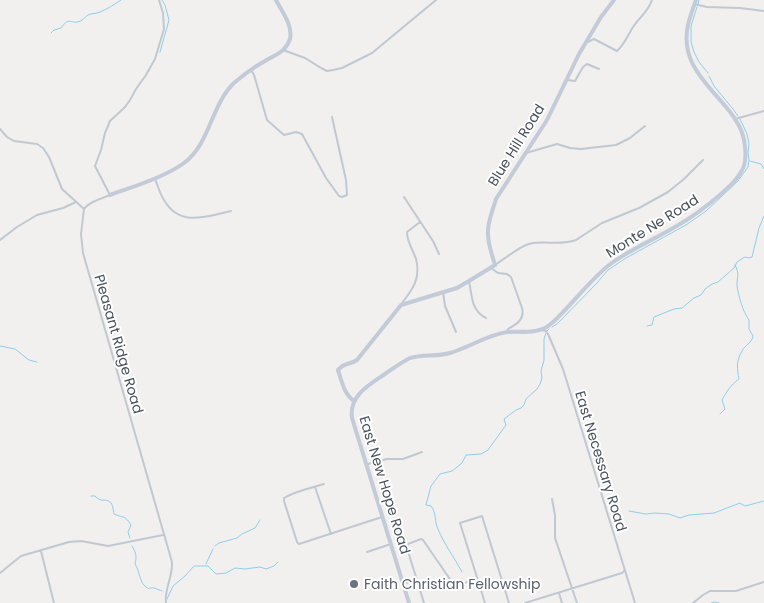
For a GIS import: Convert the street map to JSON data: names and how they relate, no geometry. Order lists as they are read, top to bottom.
{
  "streets": {
    "street": [
      "Blue Hill Road",
      "Monte Ne Road",
      "Pleasant Ridge Road",
      "East Necessary Road",
      "East New Hope Road"
    ]
  },
  "crossings": [
    ["Monte Ne Road", "East Necessary Road"]
  ],
  "places": ["Faith Christian Fellowship"]
}
